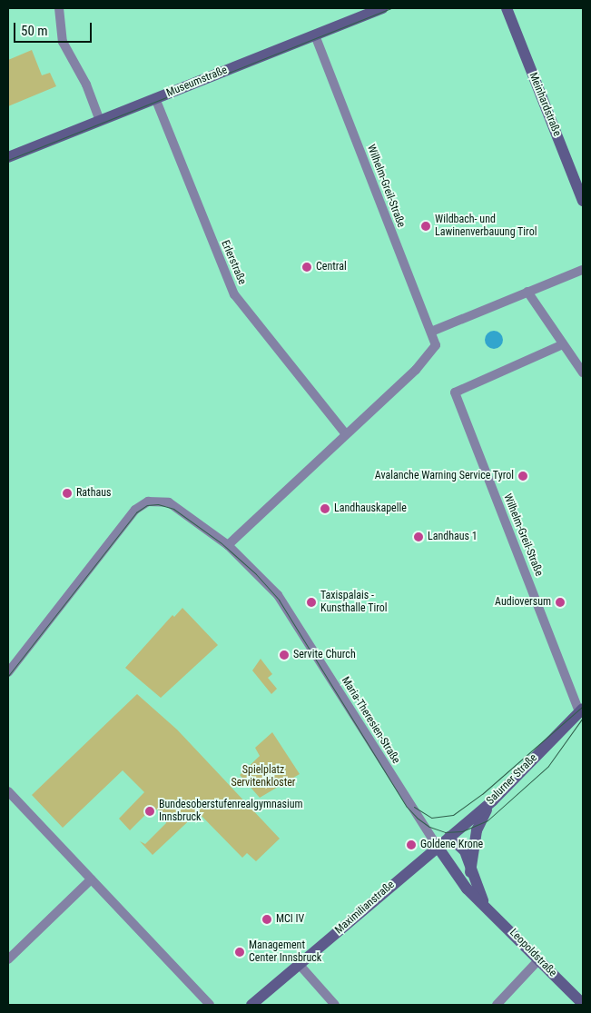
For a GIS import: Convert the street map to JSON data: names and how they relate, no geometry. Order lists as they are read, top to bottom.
{
  "streets": {
    "street": [
      "Museumstraße",
      "Meinhardstraße",
      "Wilhelm-Greil-Straße",
      "Erlerstraße",
      "Maria-Theresien-Straße",
      "Salurner Straße",
      "Maximilianstraße",
      "Leopoldstraße"
    ]
  },
  "crossings": [
    ["Museumstraße", "Wilhelm-Greil-Straße"],
    ["Museumstraße", "Erlerstraße"],
    ["Wilhelm-Greil-Straße", "Erlerstraße"],
    ["Wilhelm-Greil-Straße", "Salurner Straße"],
    ["Maria-Theresien-Straße", "Salurner Straße"],
    ["Maria-Theresien-Straße", "Maximilianstraße"],
    ["Maria-Theresien-Straße", "Leopoldstraße"],
    ["Salurner Straße", "Maximilianstraße"],
    ["Salurner Straße", "Leopoldstraße"],
    ["Maximilianstraße", "Leopoldstraße"]
  ],
  "parks": ["Spielplatz Servitenkloster"],
  "places": [
    "Wildbach- und Lawinenverbauung Tirol",
    "Central",
    "Avalanche Warning Service Tyrol",
    "Rathaus",
    "Landhauskapelle",
    "Landhaus 1",
    "Taxispalais - Kunsthalle Tirol",
    "Audioversum",
    "Servite Church",
    "Bundesoberstufenrealgymnasium Innsbruck",
    "Goldene Krone",
    "MCI IV",
    "Management Center Innsbruck"
  ],
  "scale_bar": "50 m"
}
